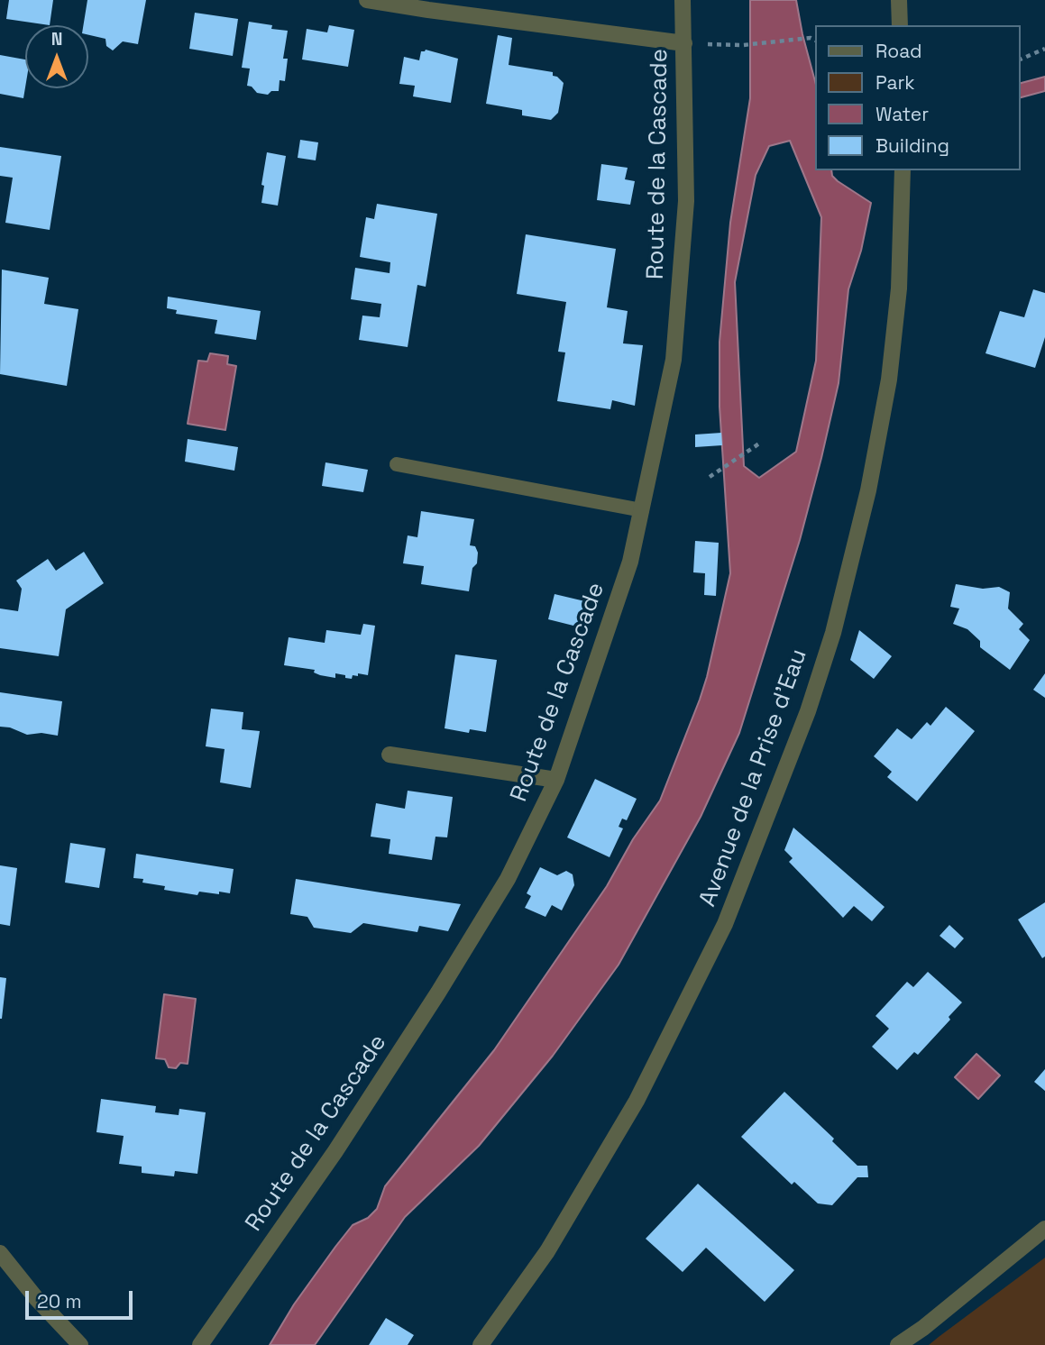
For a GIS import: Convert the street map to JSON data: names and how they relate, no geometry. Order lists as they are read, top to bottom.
{
  "streets": {
    "street": ["Route de la Cascade", "Avenue de la Prise d'Eau"]
  },
  "legend": [
    "Road",
    "Park",
    "Water",
    "Building"
  ],
  "scale_bar": "20 m",
  "north": "top"
}
